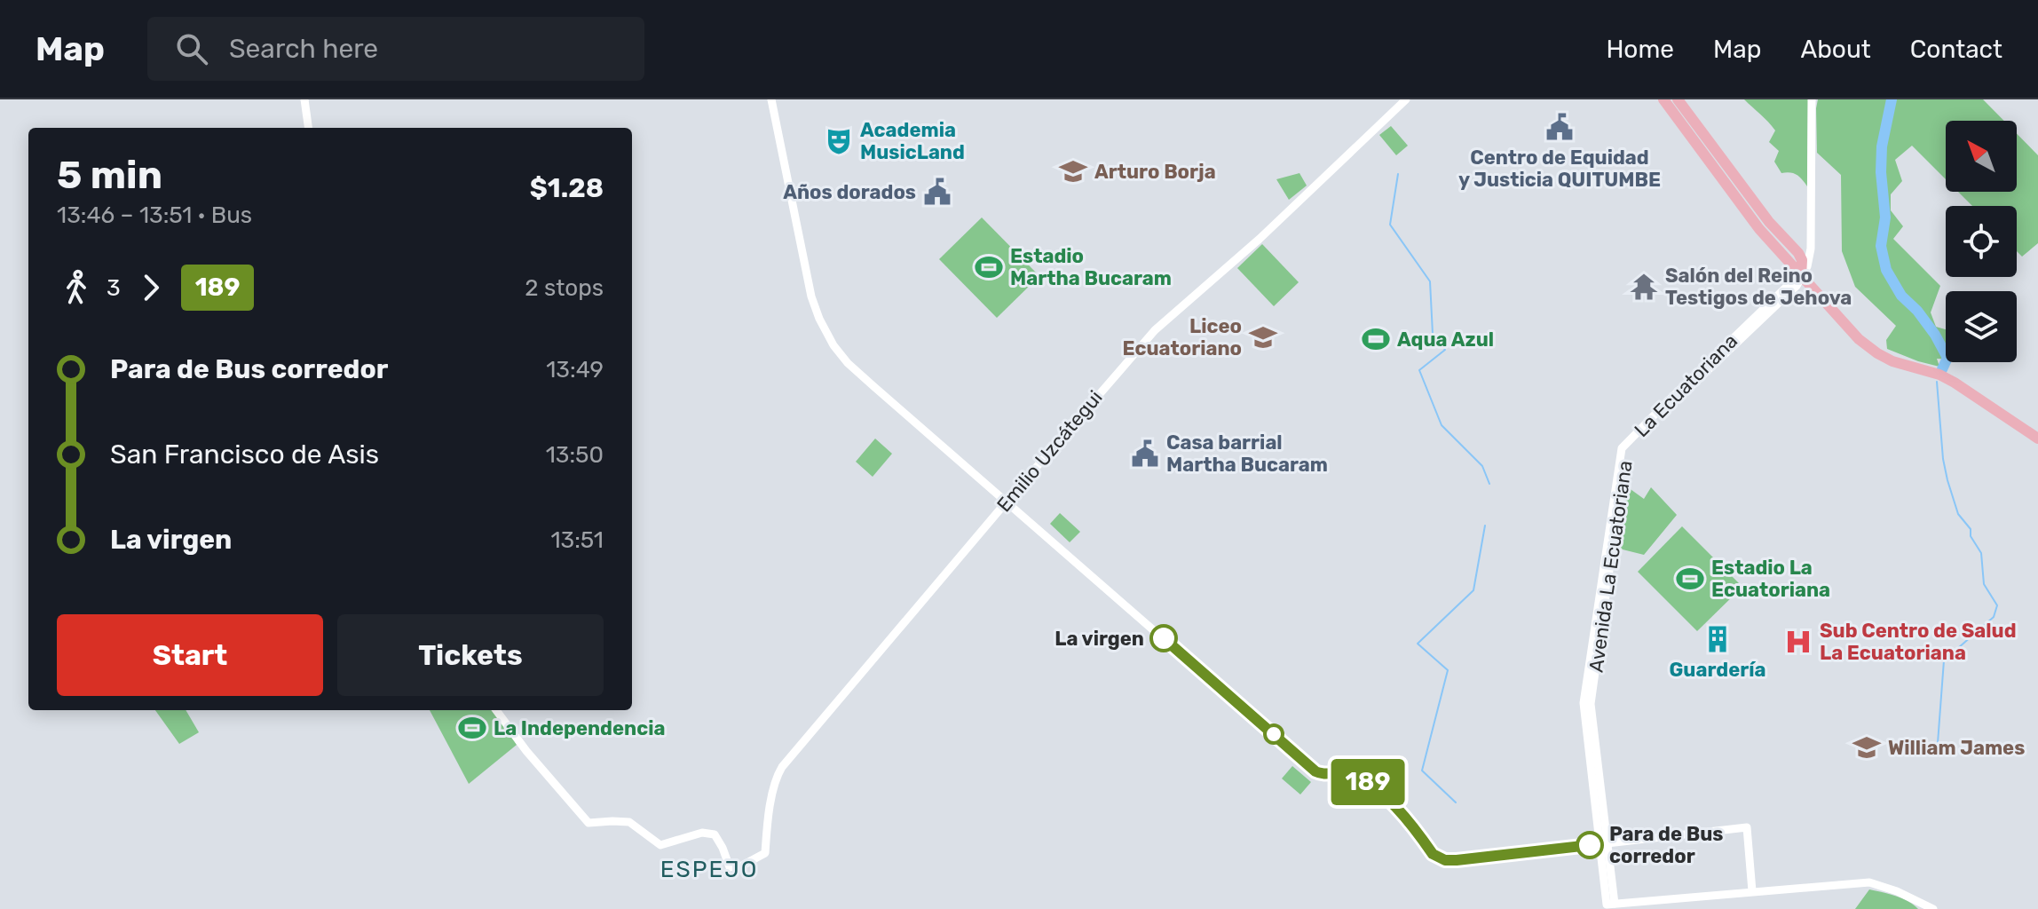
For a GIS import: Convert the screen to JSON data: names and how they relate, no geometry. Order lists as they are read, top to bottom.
{
  "streets": {
    "street": ["La Ecuatoriana", "Emilio Uzcátegui", "Avenida La Ecuatoriana"]
  },
  "crossings": [
    ["La Ecuatoriana", "Avenida La Ecuatoriana"]
  ],
  "districts": ["ESPEJO"],
  "places": {
    "public building": ["Centro de Equidad y Justicia QUITUMBE", "Años dorados", "Casa barrial Martha Bucaram"],
    "theatre": ["Academia MusicLand"],
    "school or university": ["Arturo Borja", "Liceo Ecuatoriano", "William James"],
    "sports": [
      "Estadio Martha Bucaram",
      "Aqua Azul",
      "Estadio La Ecuatoriana",
      "La Independencia"
    ],
    "temple": ["Salón del Reino Testigos de Jehova"],
    "other": ["La virgen", "Para de Bus corredor"],
    "building": ["Guardería"],
    "hospital": ["Sub Centro de Salud La Ecuatoriana"]
  },
  "lines": ["bus line 189"],
  "north": "top left",
  "page": {
    "header": "Map",
    "search": "Search here",
    "nav": [
      "Home",
      "Map",
      "About",
      "Contact"
    ],
    "on_map": "189",
    "heading": ["5 min", "13:46 – 13:51 · Bus", "$1.28"],
    "legs": ["3", "189", "2 stops"],
    "list": [
      {
        "name": "Para de Bus corredor",
        "value": "13:49"
      },
      {
        "name": "San Francisco de Asis",
        "value": "13:50"
      },
      {
        "name": "La virgen",
        "value": "13:51"
      }
    ],
    "buttons": ["Start", "Tickets"]
  }
}
